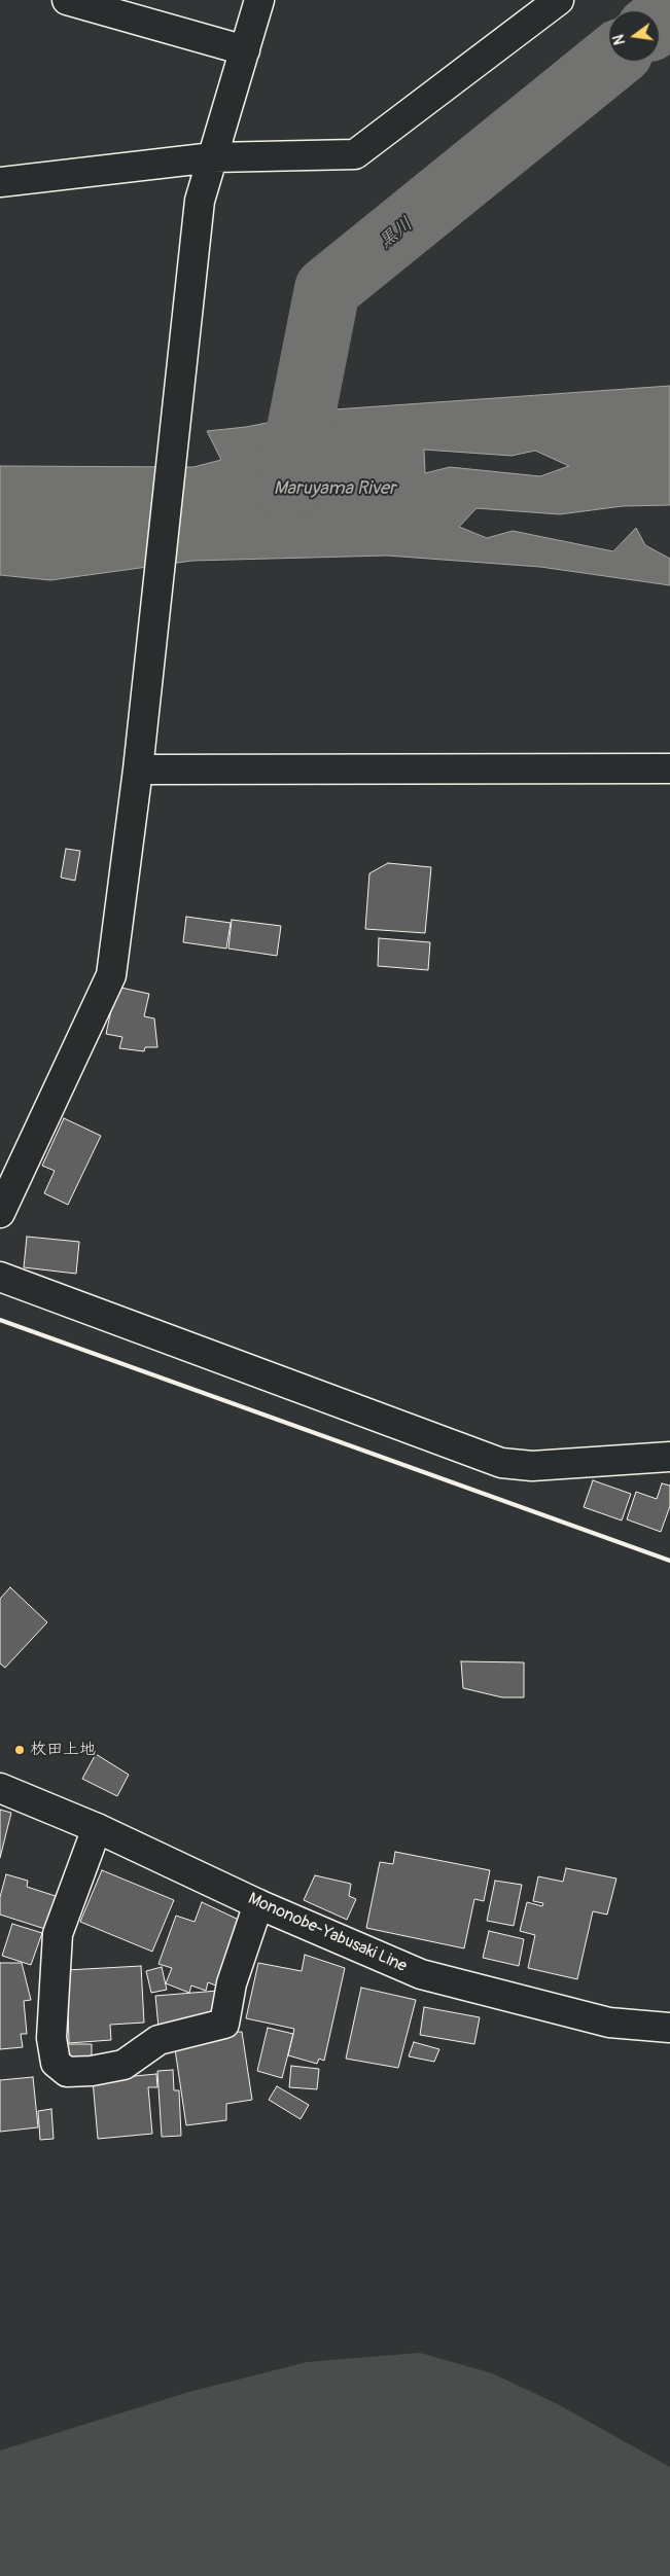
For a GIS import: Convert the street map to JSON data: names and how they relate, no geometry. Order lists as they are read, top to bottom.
{
  "streets": {
    "street": ["Mononobe-Yabusaki Line"]
  },
  "water": ["黒川", "Maruyama River"],
  "places": ["枚田上地"],
  "north": "left"
}
